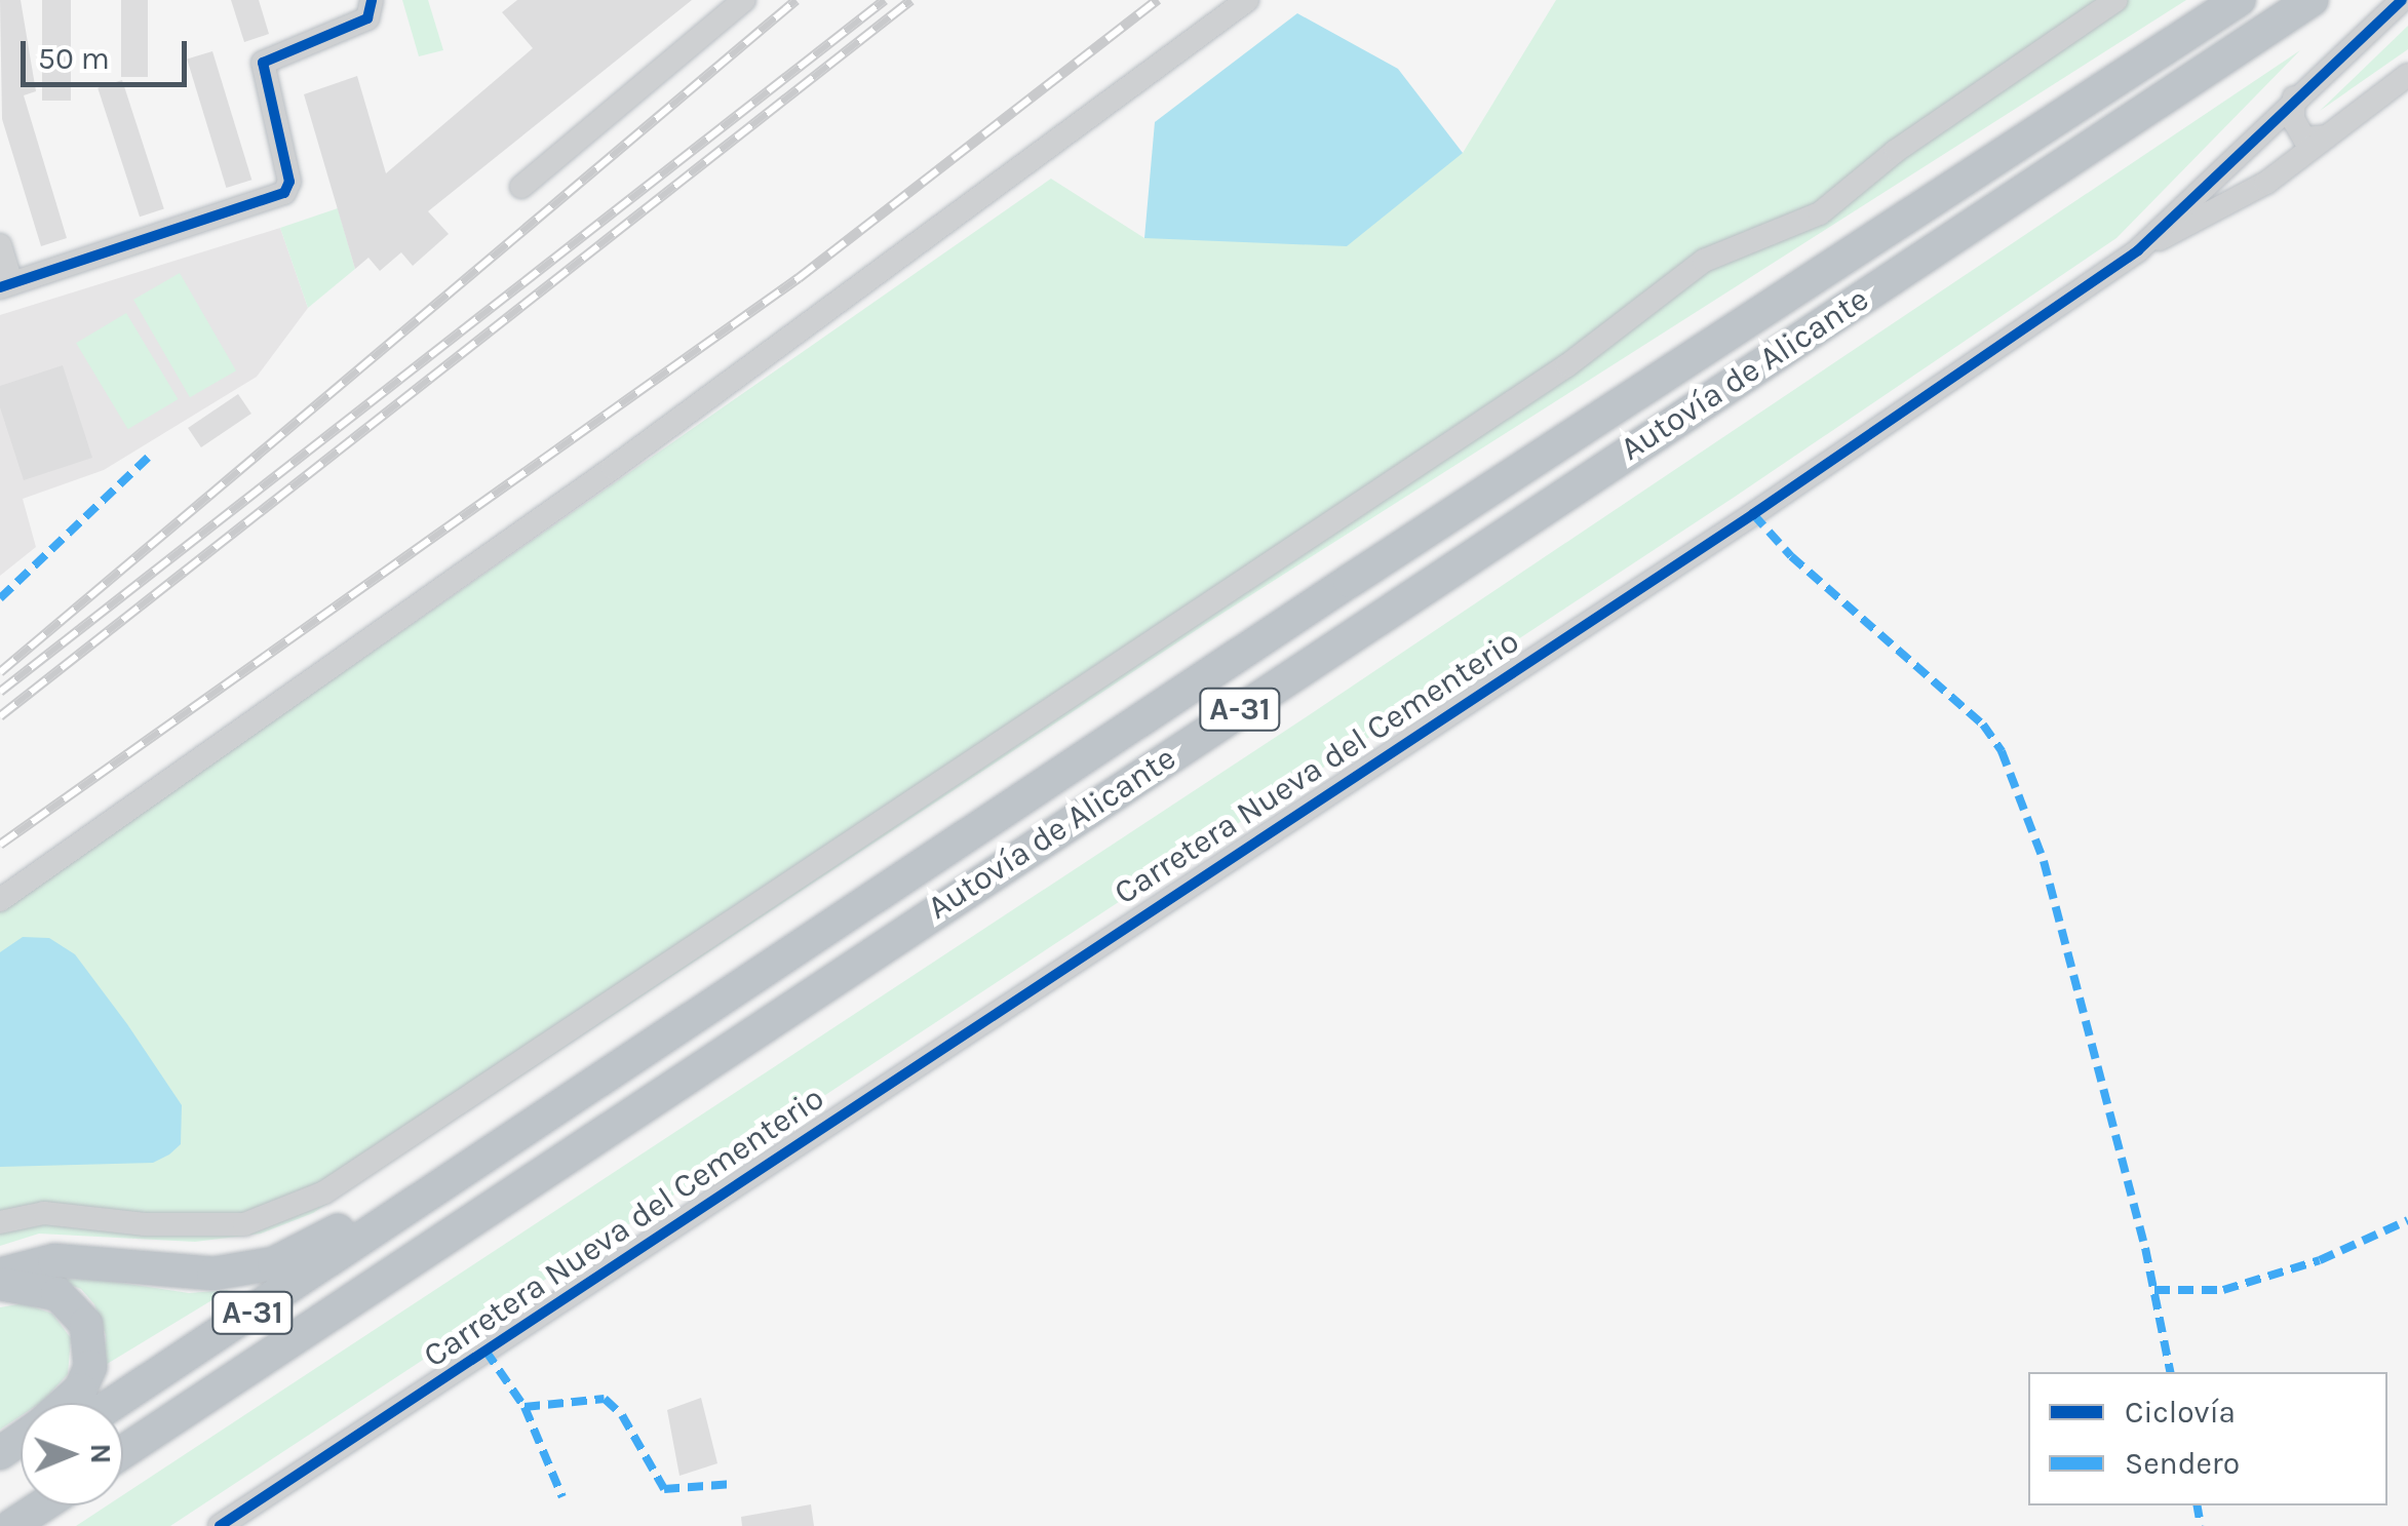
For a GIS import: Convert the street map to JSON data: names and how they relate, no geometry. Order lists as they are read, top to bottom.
{
  "streets": {
    "highway": ["Autovía de Alicante", "A-31"],
    "street": ["Carretera Nueva del Cementerio"]
  },
  "legend": ["Ciclovía", "Sendero"],
  "scale_bar": "50 m",
  "north": "right"
}
